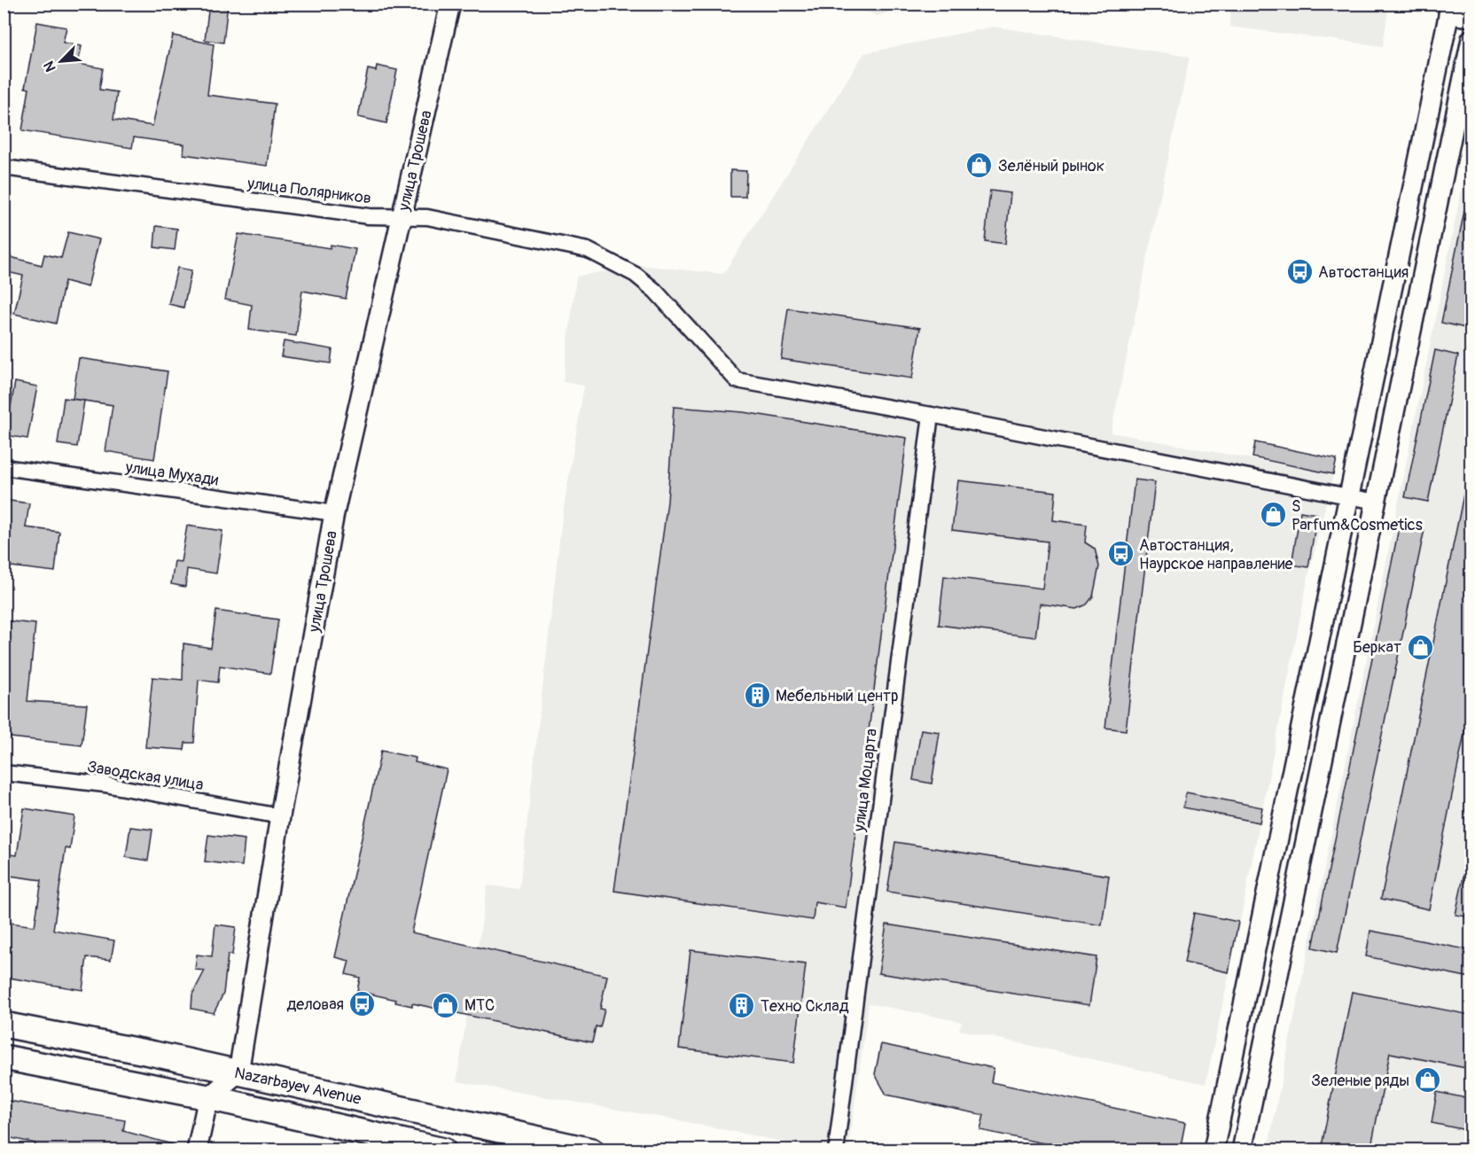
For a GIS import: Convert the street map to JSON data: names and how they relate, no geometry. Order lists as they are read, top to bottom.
{
  "streets": {
    "main road": ["Nazarbayev Avenue"],
    "street": [
      "улица Трошева",
      "улица Полярников",
      "улица Мухади",
      "Заводская улица",
      "улица Моцарта"
    ]
  },
  "crossings": [
    ["улица Трошева", "улица Полярников"],
    ["улица Трошева", "улица Мухади"],
    ["улица Трошева", "Заводская улица"],
    ["улица Трошева", "Nazarbayev Avenue"],
    ["улица Полярников", "улица Моцарта"]
  ],
  "places": {
    "shop": [
      "Зелёный рынок",
      "S Parfum&Cosmetics",
      "Беркат",
      "МТС",
      "Зеленые ряды"
    ],
    "bus stop": ["Автостанция", "Автостанция, Наурское направление", "деловая"],
    "building": ["Мебельный центр", "Техно Склад"]
  },
  "north": "bottom left"
}
